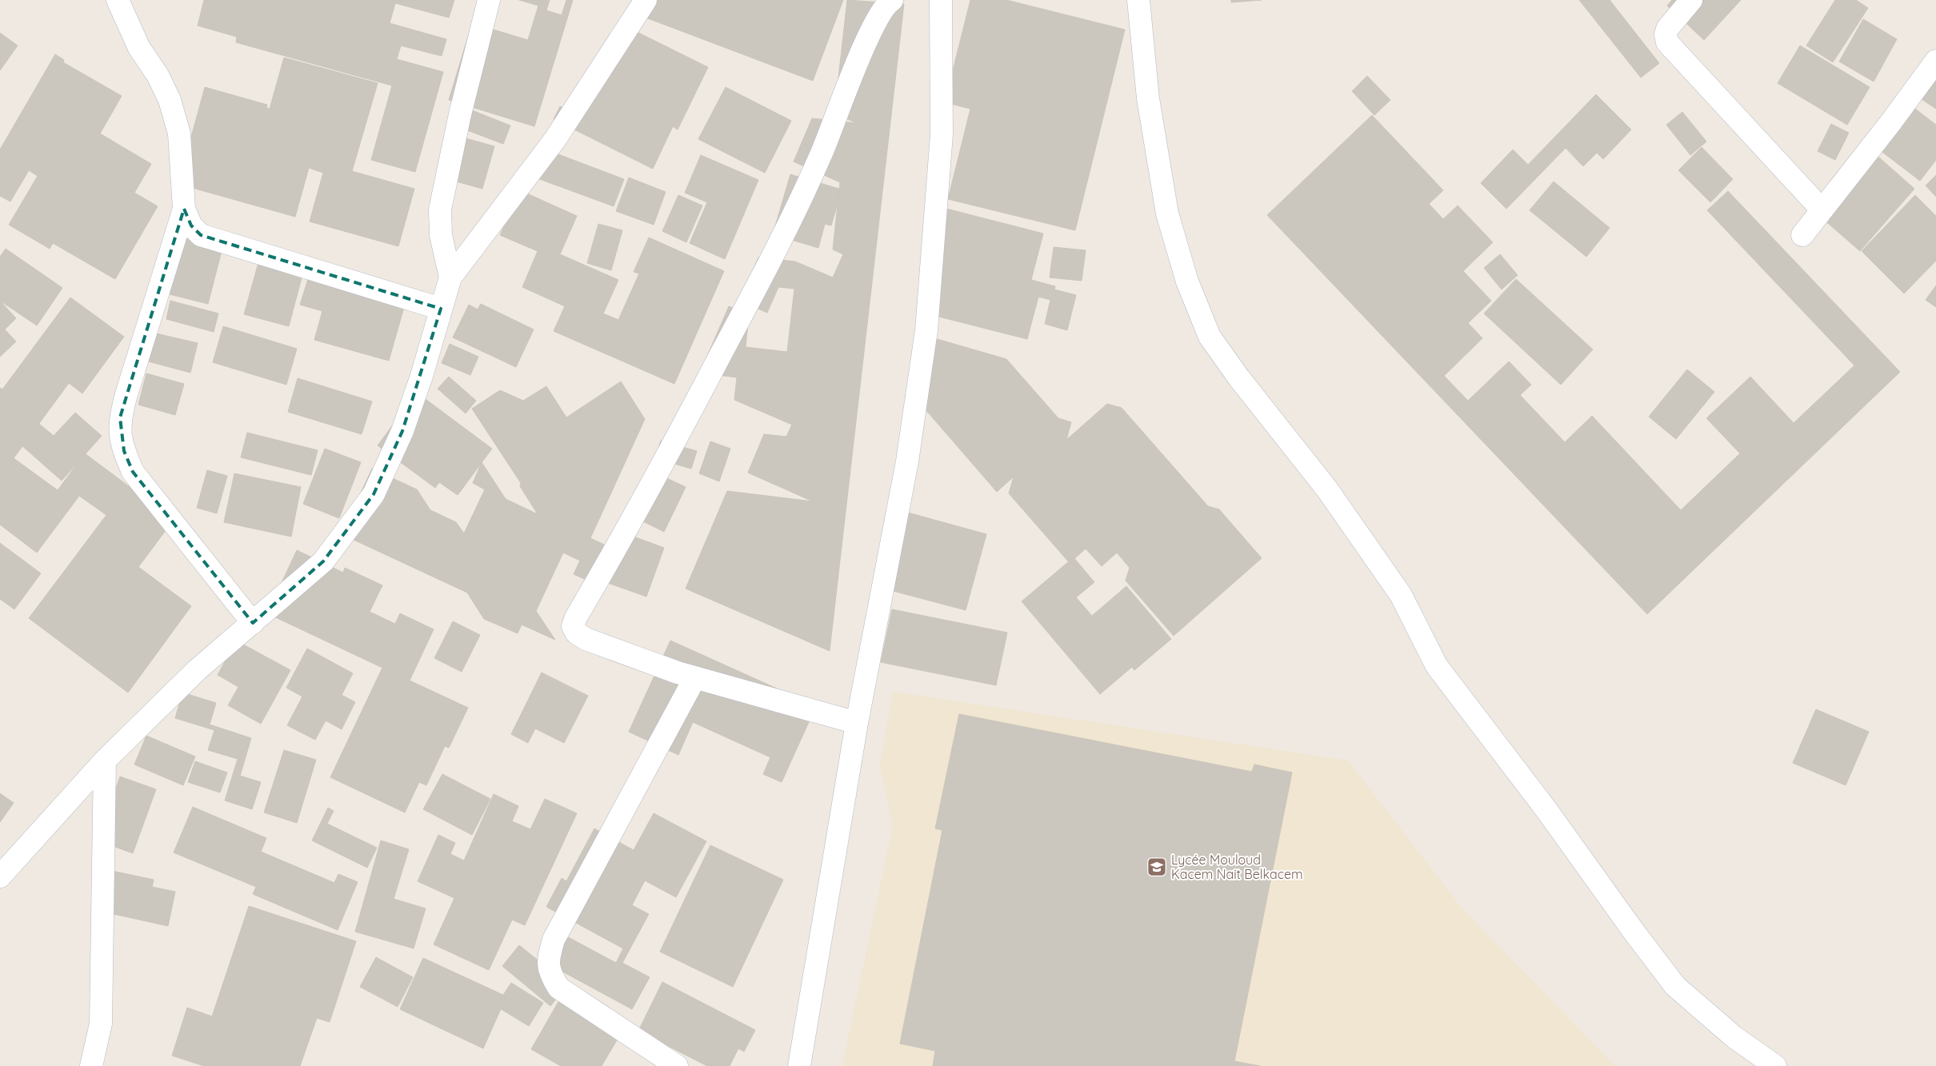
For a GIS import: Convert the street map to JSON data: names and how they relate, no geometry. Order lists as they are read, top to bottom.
{
  "places": {
    "school or university": ["Lycée Mouloud Kacem Nait Belkacem"]
  }
}
